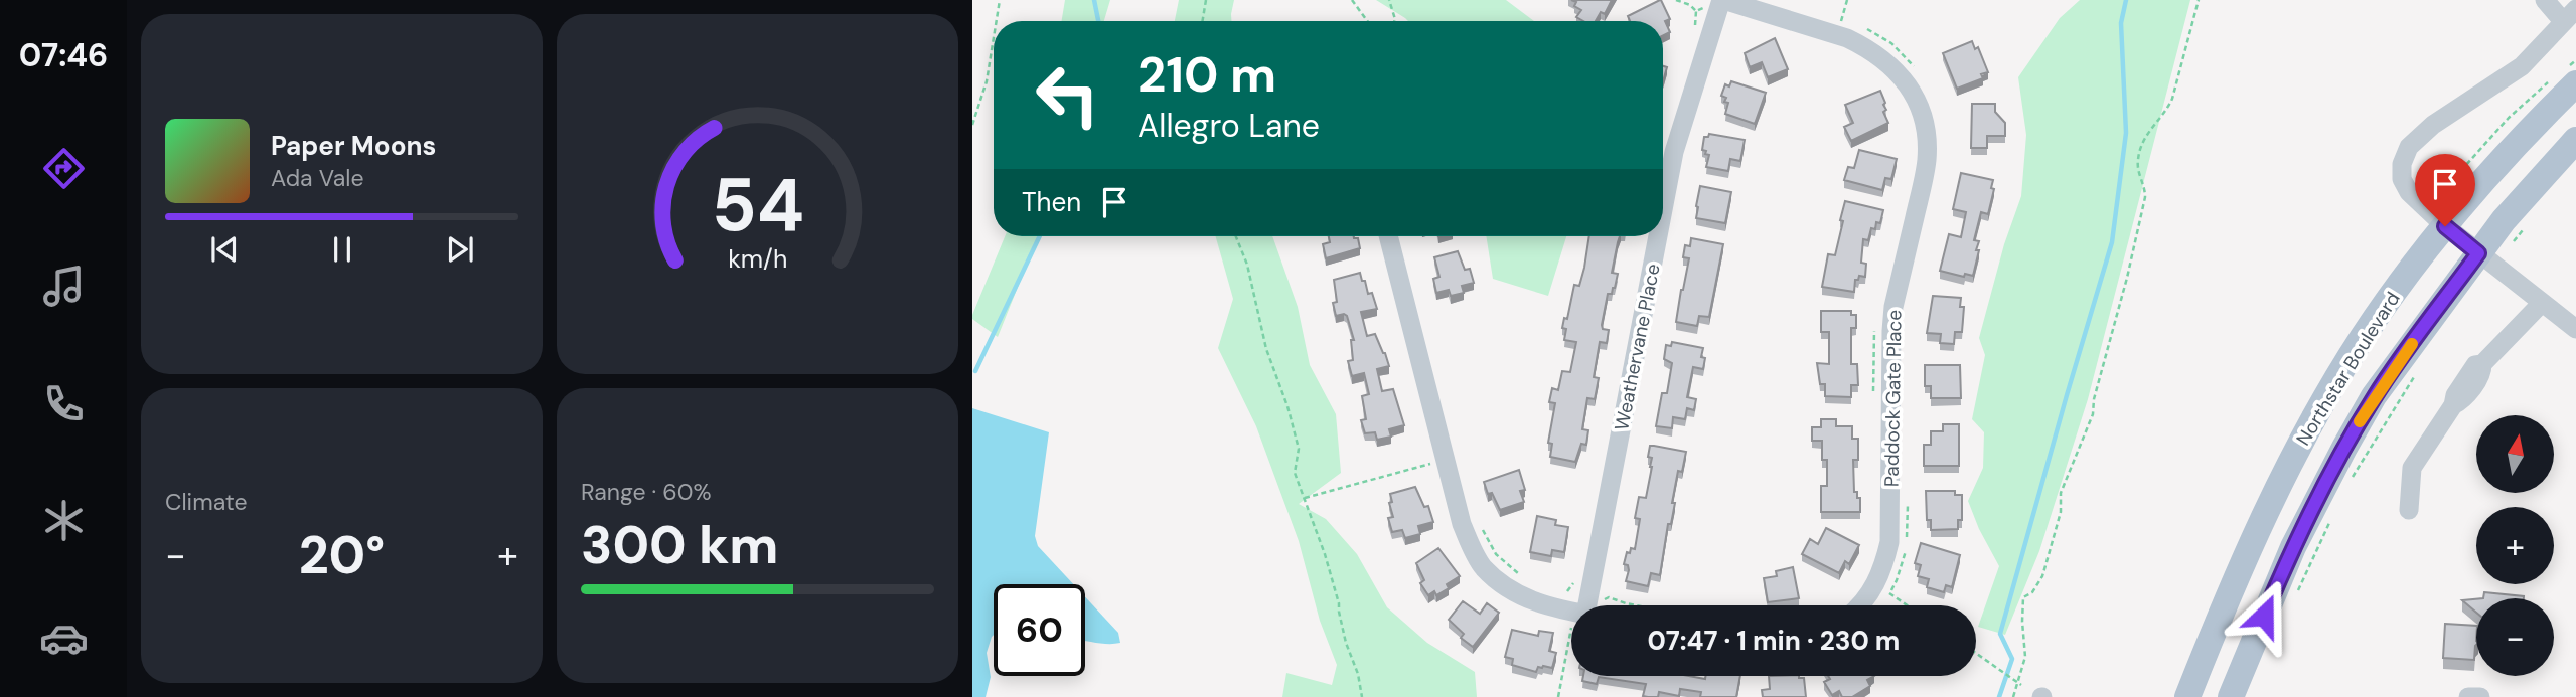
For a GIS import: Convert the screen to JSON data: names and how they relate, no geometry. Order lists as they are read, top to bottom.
{
  "streets": {
    "main road": ["Northstar Boulevard"],
    "street": ["Weathervane Place", "Paddock Gate Place"]
  },
  "crossings": [
    ["Weathervane Place", "Paddock Gate Place"]
  ],
  "north": "top",
  "page": {
    "tabs": "07:46",
    "turn": ["210 m", "Allegro Lane"],
    "song": ["Paper Moons", "Ada Vale"],
    "then": "Then",
    "tile": [
      "Climate",
      ["Range · 60%", "300 km"]
    ],
    "map_buttons": ["+", "−"],
    "heat": ["−", "20°", "+"],
    "limit": "60",
    "trip": "07:47 · 1 min · 230 m",
    "gauge": ["54", "km/h"]
  }
}
